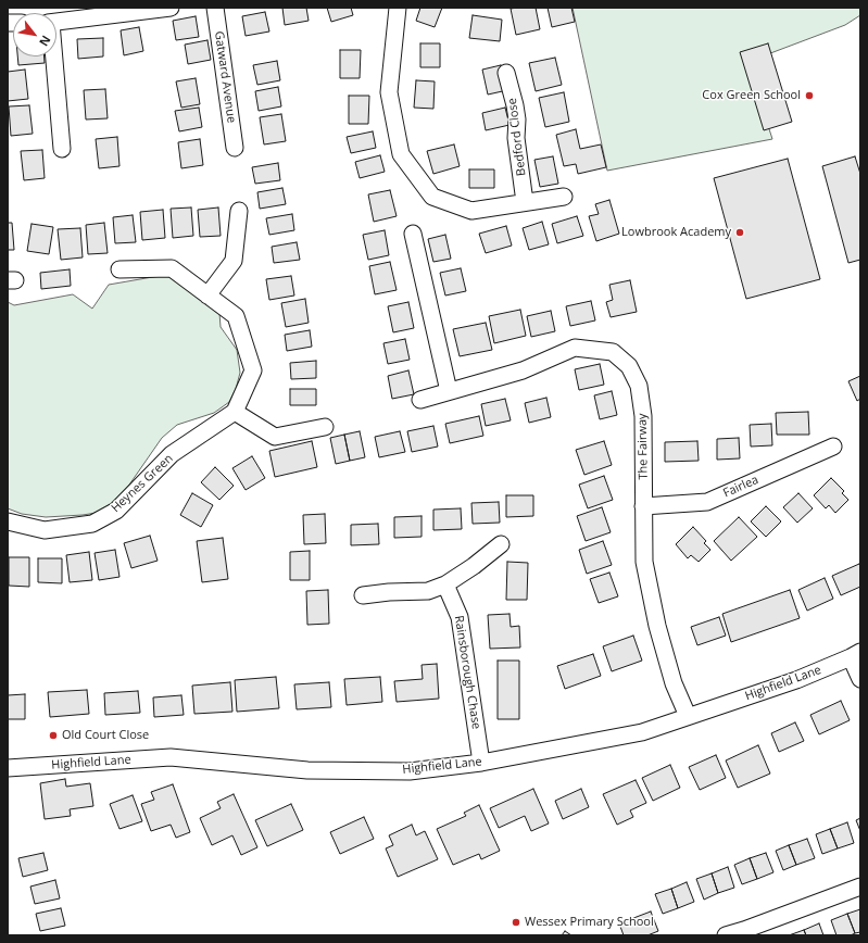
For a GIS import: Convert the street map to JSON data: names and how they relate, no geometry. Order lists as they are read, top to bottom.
{
  "streets": {
    "street": [
      "Gatward Avenue",
      "Bedford Close",
      "The Fairway",
      "Heynes Green",
      "Fairlea",
      "Rainsborough Chase",
      "Highfield Lane"
    ]
  },
  "crossings": [
    ["The Fairway", "Fairlea"],
    ["The Fairway", "Highfield Lane"],
    ["Rainsborough Chase", "Highfield Lane"]
  ],
  "places": [
    "Cox Green School",
    "Lowbrook Academy",
    "Old Court Close",
    "Wessex Primary School"
  ],
  "north": "bottom right"
}
